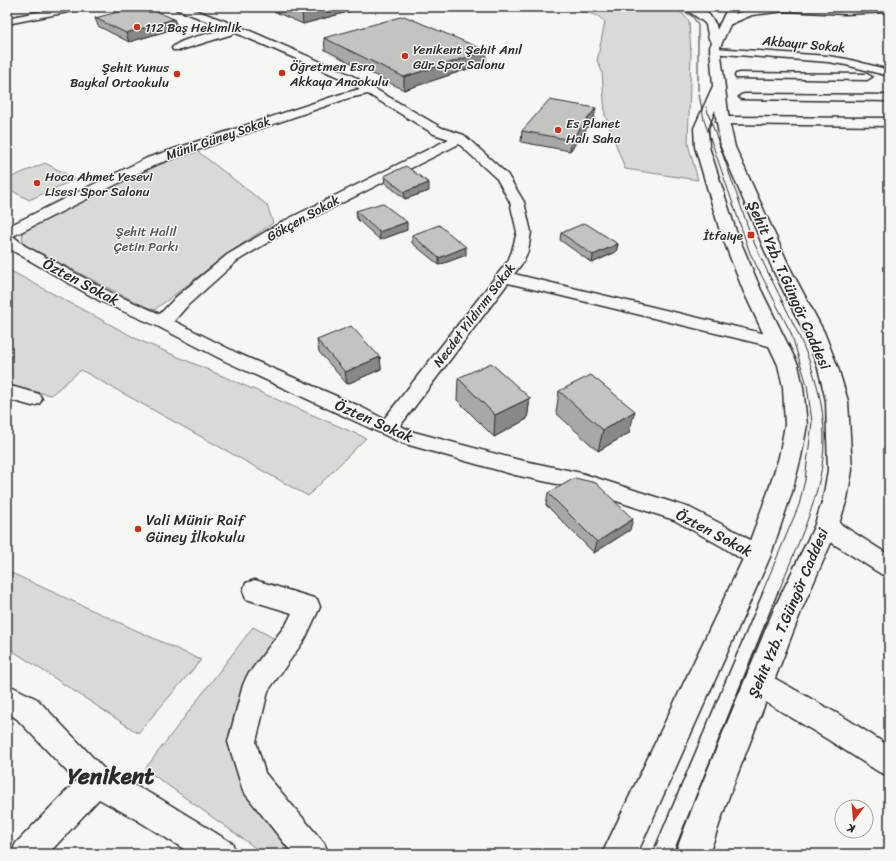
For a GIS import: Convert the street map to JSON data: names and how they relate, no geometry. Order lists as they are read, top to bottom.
{
  "streets": {
    "main road": ["Şehit Yzb. T.Güngör Caddesi"],
    "street": [
      "Akbayır Sokak",
      "Münir Güney Sokak",
      "Gökçen Sokak",
      "Özten Sokak",
      "Necdet Yıldırım Sokak"
    ]
  },
  "crossings": [
    ["Akbayır Sokak", "Şehit Yzb. T.Güngör Caddesi"],
    ["Münir Güney Sokak", "Necdet Yıldırım Sokak"],
    ["Gökçen Sokak", "Özten Sokak"],
    ["Gökçen Sokak", "Necdet Yıldırım Sokak"],
    ["Özten Sokak", "Necdet Yıldırım Sokak"]
  ],
  "districts": ["Yenikent"],
  "parks": ["Şehit Halil Çetin Parkı"],
  "places": {
    "other": [
      "112 Baş Hekimlik",
      "Yenikent Şehit Anıl Gür Spor Salonu",
      "Öğretmen Esra Akkaya Anaokulu",
      "Şehit Yunus Baykal Ortaokulu",
      "Es Planet Halı Saha",
      "Hoca Ahmet Yesevi Lisesi Spor Salonu",
      "Vali Münir Raif Güney İlkokulu"
    ],
    "transit": ["İtfaiye"]
  },
  "north": "bottom"
}
